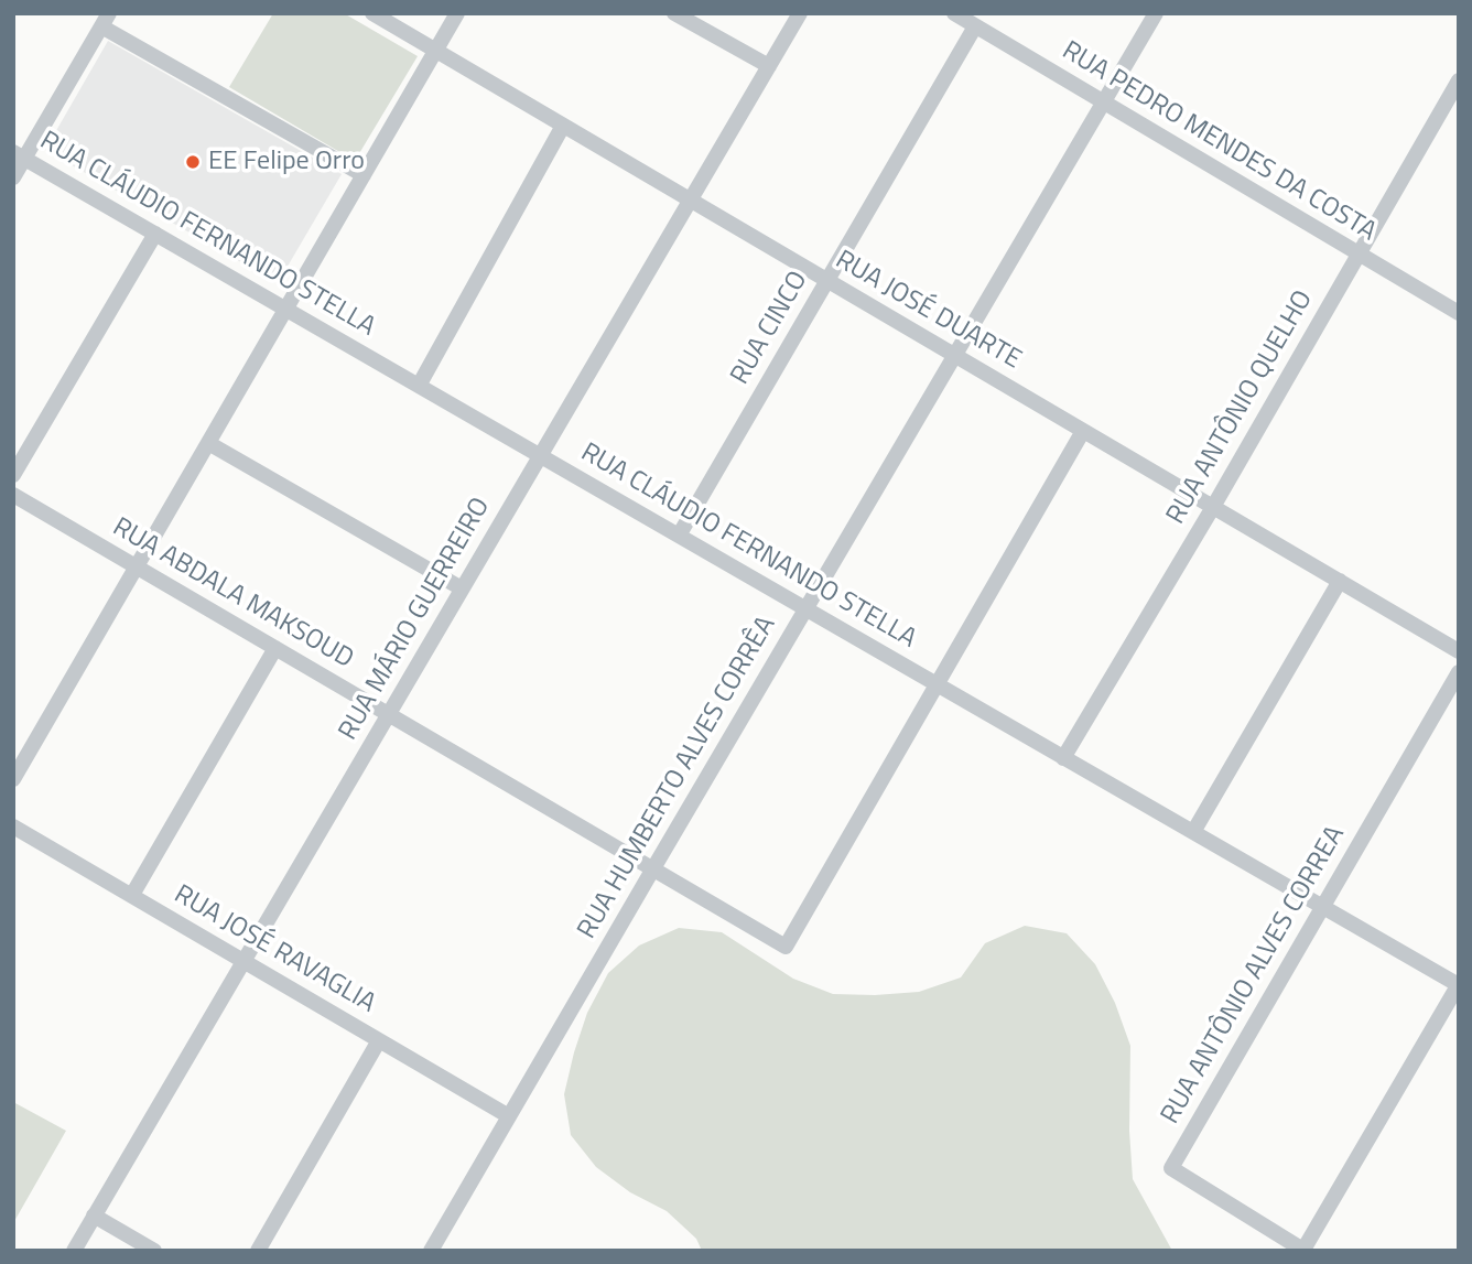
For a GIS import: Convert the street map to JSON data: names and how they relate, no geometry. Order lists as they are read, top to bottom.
{
  "streets": {
    "street": [
      "RUA PEDRO MENDES DA COSTA",
      "RUA CLÁUDIO FERNANDO STELLA",
      "RUA JOSÉ DUARTE",
      "RUA CINCO",
      "RUA ANTÔNIO QUELHO",
      "RUA ABDALA MAKSOUD",
      "RUA MÁRIO GUERREIRO",
      "RUA HUMBERTO ALVES CORRÊA",
      "RUA JOSÉ RAVAGLIA",
      "RUA ANTÔNIO ALVES CORREA"
    ]
  },
  "crossings": [
    ["RUA PEDRO MENDES DA COSTA", "RUA CINCO"],
    ["RUA PEDRO MENDES DA COSTA", "RUA ANTÔNIO QUELHO"],
    ["RUA PEDRO MENDES DA COSTA", "RUA HUMBERTO ALVES CORRÊA"],
    ["RUA CLÁUDIO FERNANDO STELLA", "RUA CINCO"],
    ["RUA CLÁUDIO FERNANDO STELLA", "RUA ANTÔNIO QUELHO"],
    ["RUA CLÁUDIO FERNANDO STELLA", "RUA ABDALA MAKSOUD"],
    ["RUA CLÁUDIO FERNANDO STELLA", "RUA MÁRIO GUERREIRO"],
    ["RUA CLÁUDIO FERNANDO STELLA", "RUA HUMBERTO ALVES CORRÊA"],
    ["RUA CLÁUDIO FERNANDO STELLA", "RUA ANTÔNIO ALVES CORREA"],
    ["RUA JOSÉ DUARTE", "RUA CINCO"],
    ["RUA JOSÉ DUARTE", "RUA ANTÔNIO QUELHO"],
    ["RUA JOSÉ DUARTE", "RUA MÁRIO GUERREIRO"],
    ["RUA JOSÉ DUARTE", "RUA HUMBERTO ALVES CORRÊA"],
    ["RUA ABDALA MAKSOUD", "RUA MÁRIO GUERREIRO"],
    ["RUA ABDALA MAKSOUD", "RUA HUMBERTO ALVES CORRÊA"],
    ["RUA MÁRIO GUERREIRO", "RUA JOSÉ RAVAGLIA"],
    ["RUA HUMBERTO ALVES CORRÊA", "RUA JOSÉ RAVAGLIA"]
  ],
  "places": ["EE Felipe Orro"]
}
